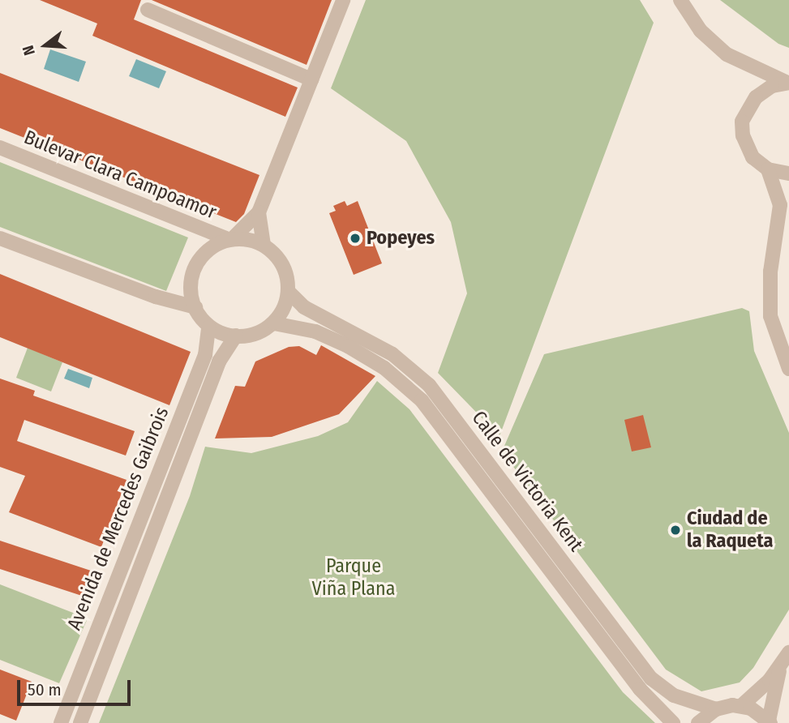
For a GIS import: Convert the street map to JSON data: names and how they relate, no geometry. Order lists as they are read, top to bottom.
{
  "streets": {
    "street": ["Bulevar Clara Campoamor", "Calle de Victoria Kent", "Avenida de Mercedes Gaibrois"]
  },
  "crossings": [
    ["Bulevar Clara Campoamor", "Calle de Victoria Kent"],
    ["Bulevar Clara Campoamor", "Avenida de Mercedes Gaibrois"],
    ["Calle de Victoria Kent", "Avenida de Mercedes Gaibrois"]
  ],
  "parks": ["Parque Viña Plana"],
  "places": ["Popeyes", "Ciudad de la Raqueta"],
  "scale_bar": "50 m",
  "north": "left"
}
